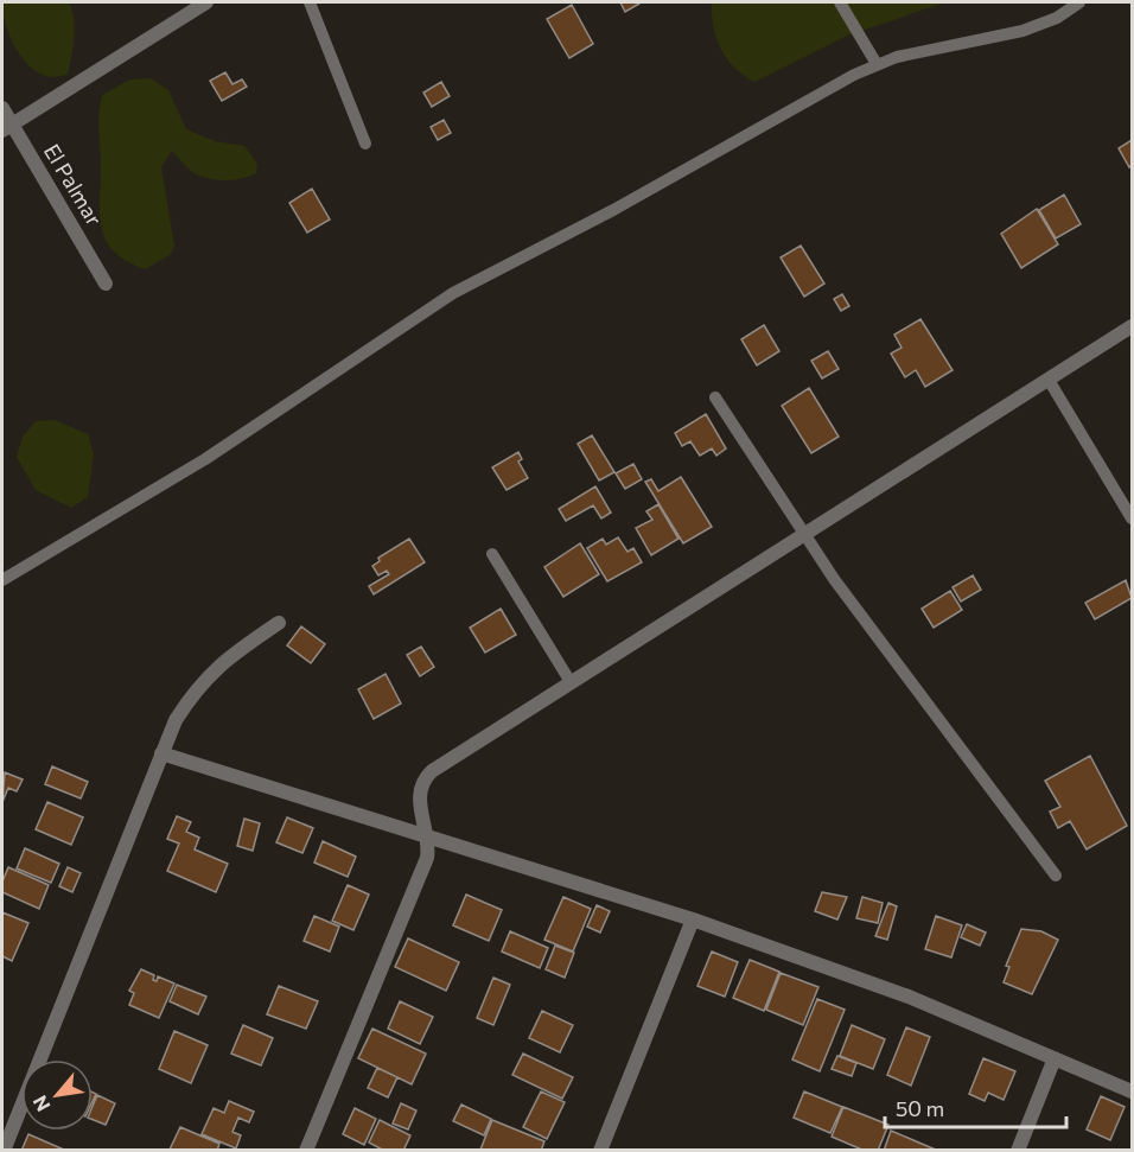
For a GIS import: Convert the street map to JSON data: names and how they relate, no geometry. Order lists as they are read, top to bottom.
{
  "streets": {
    "street": ["El Palmar"]
  },
  "scale_bar": "50 m",
  "north": "bottom left"
}
